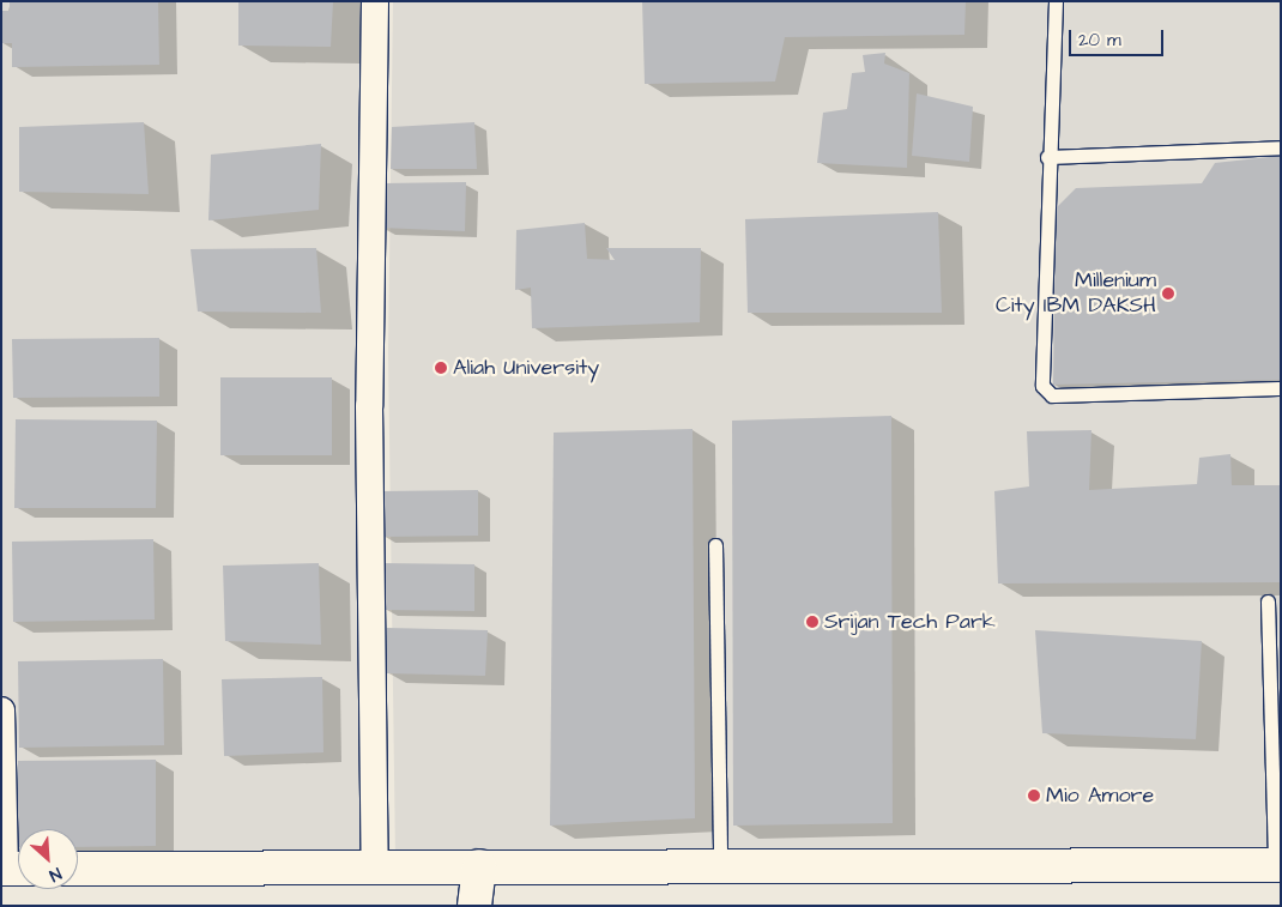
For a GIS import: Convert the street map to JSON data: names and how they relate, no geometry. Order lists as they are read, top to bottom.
{
  "places": [
    "Millenium City IBM DAKSH",
    "Aliah University",
    "Srijan Tech Park",
    "Mio Amore"
  ],
  "scale_bar": "20 m",
  "north": "bottom right"
}
